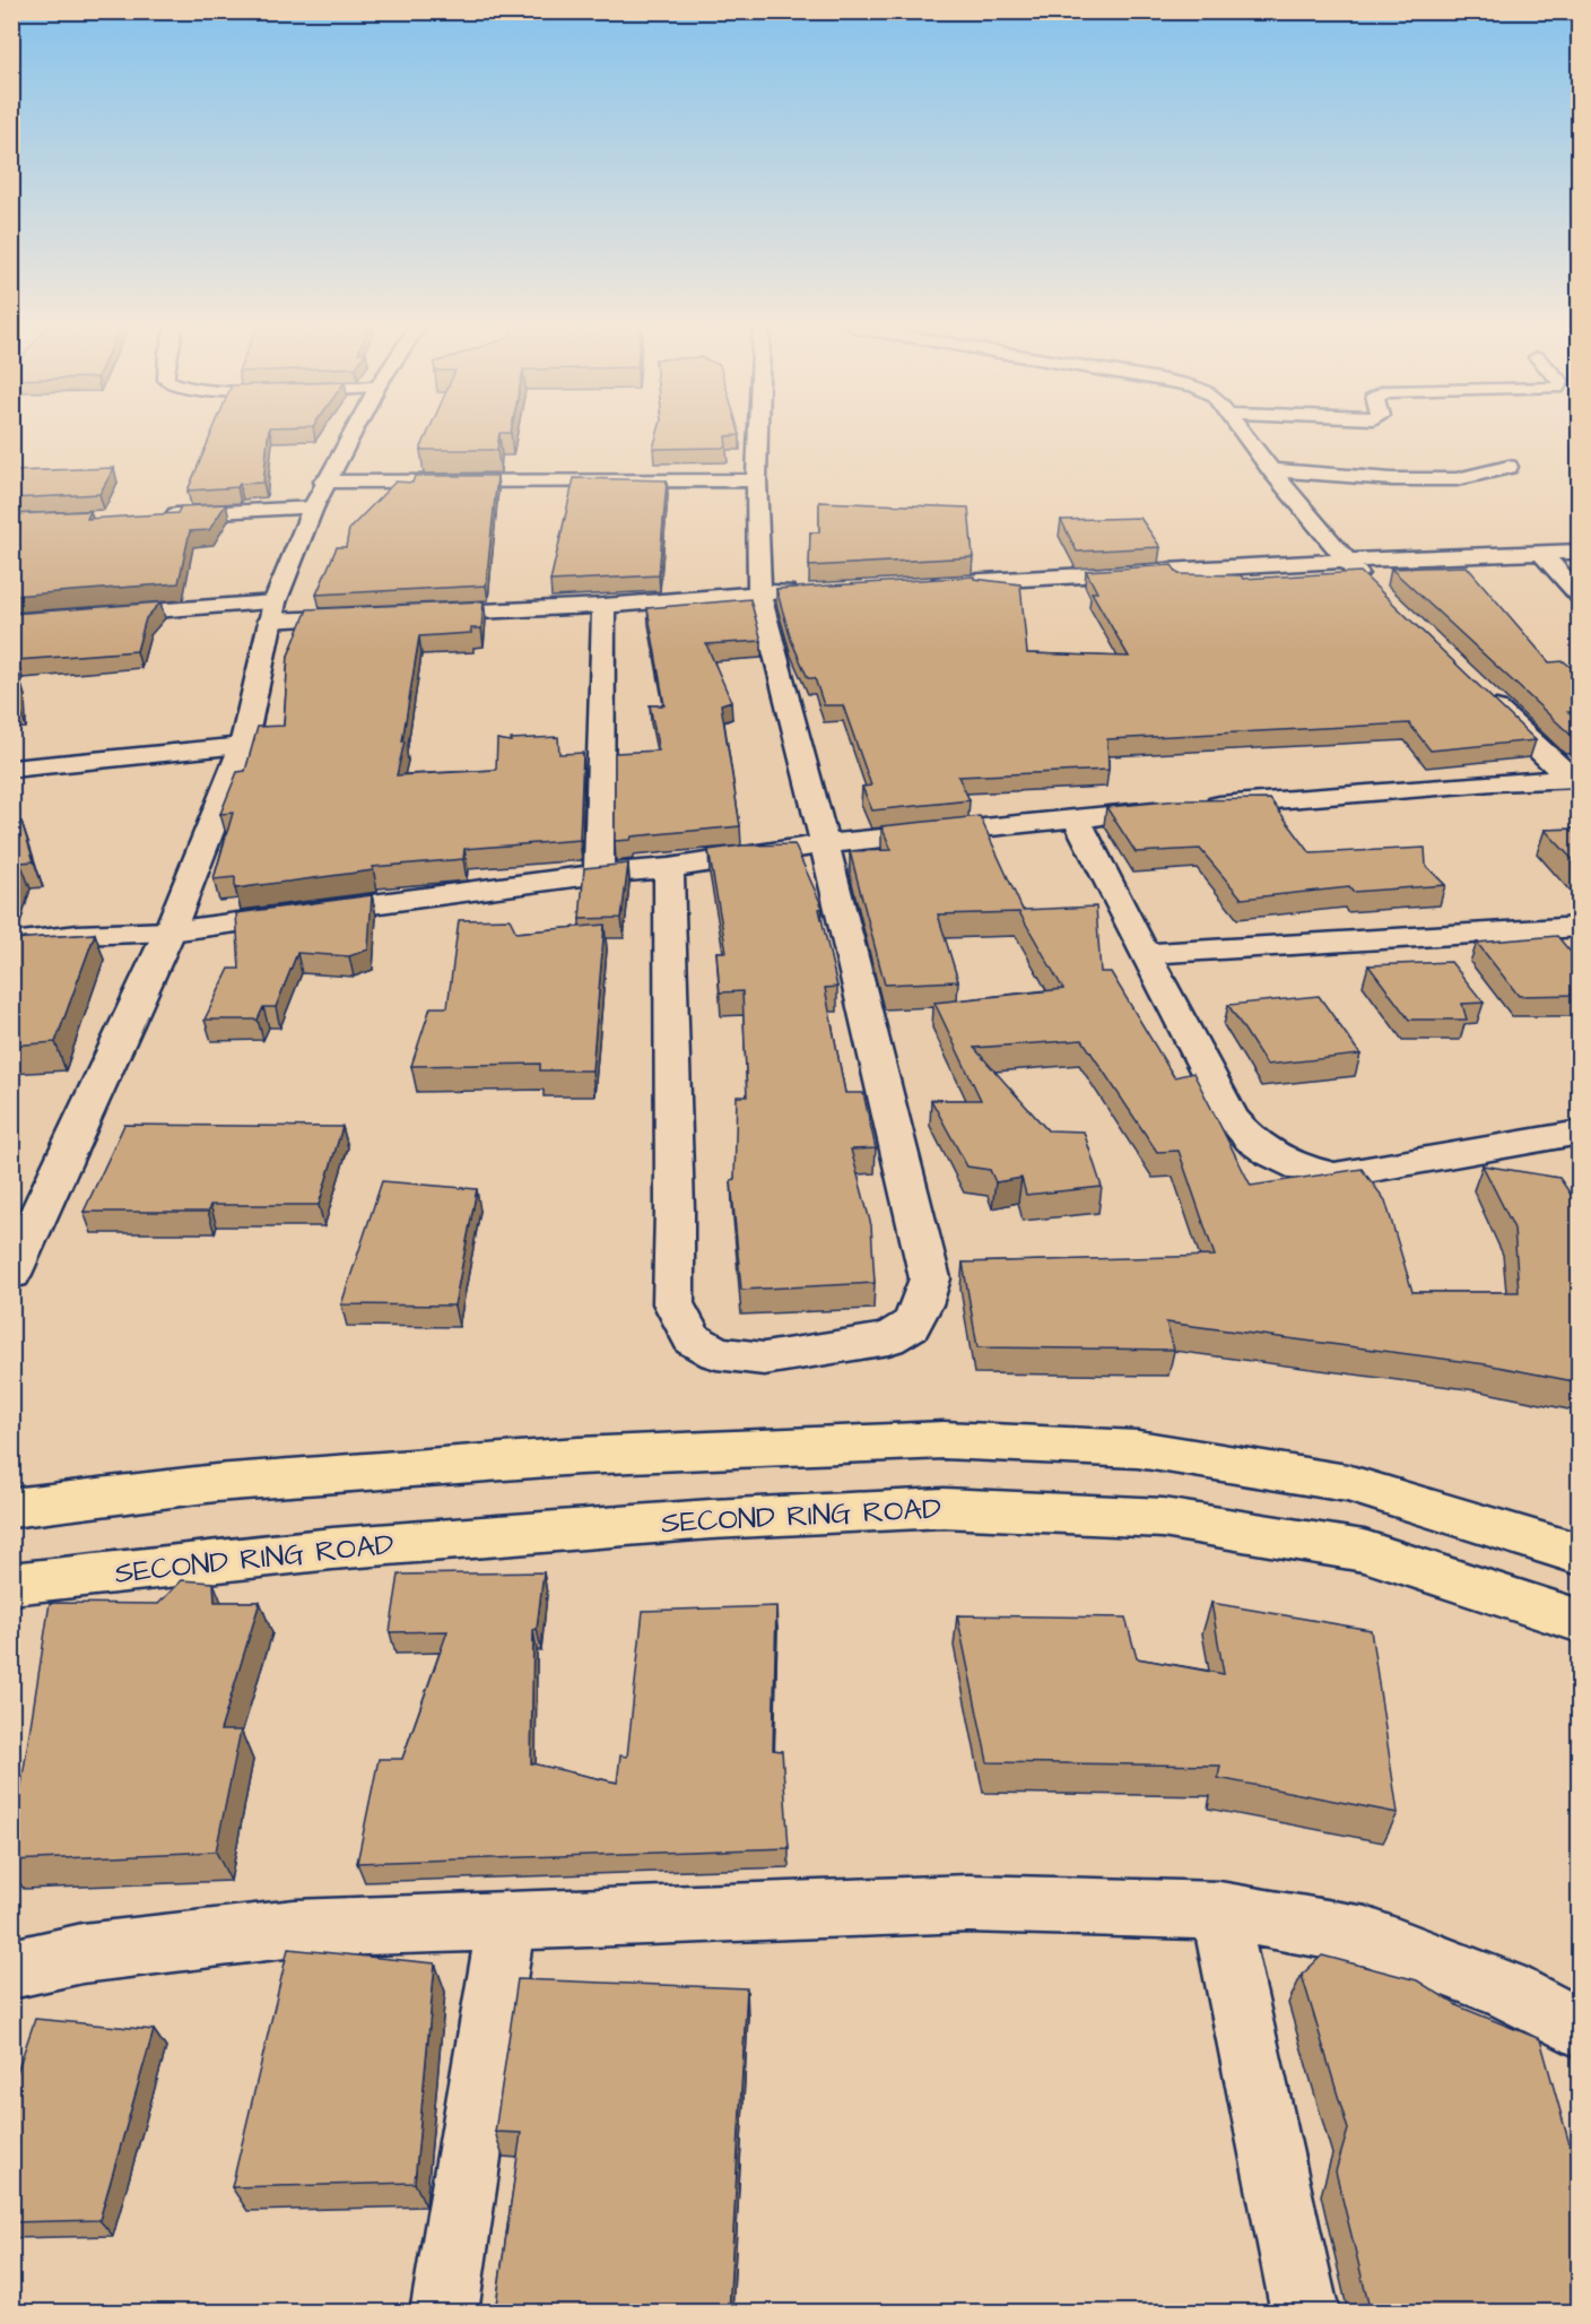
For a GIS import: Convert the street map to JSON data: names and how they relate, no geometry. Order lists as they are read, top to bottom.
{
  "streets": {
    "main road": ["SECOND RING ROAD"]
  }
}
